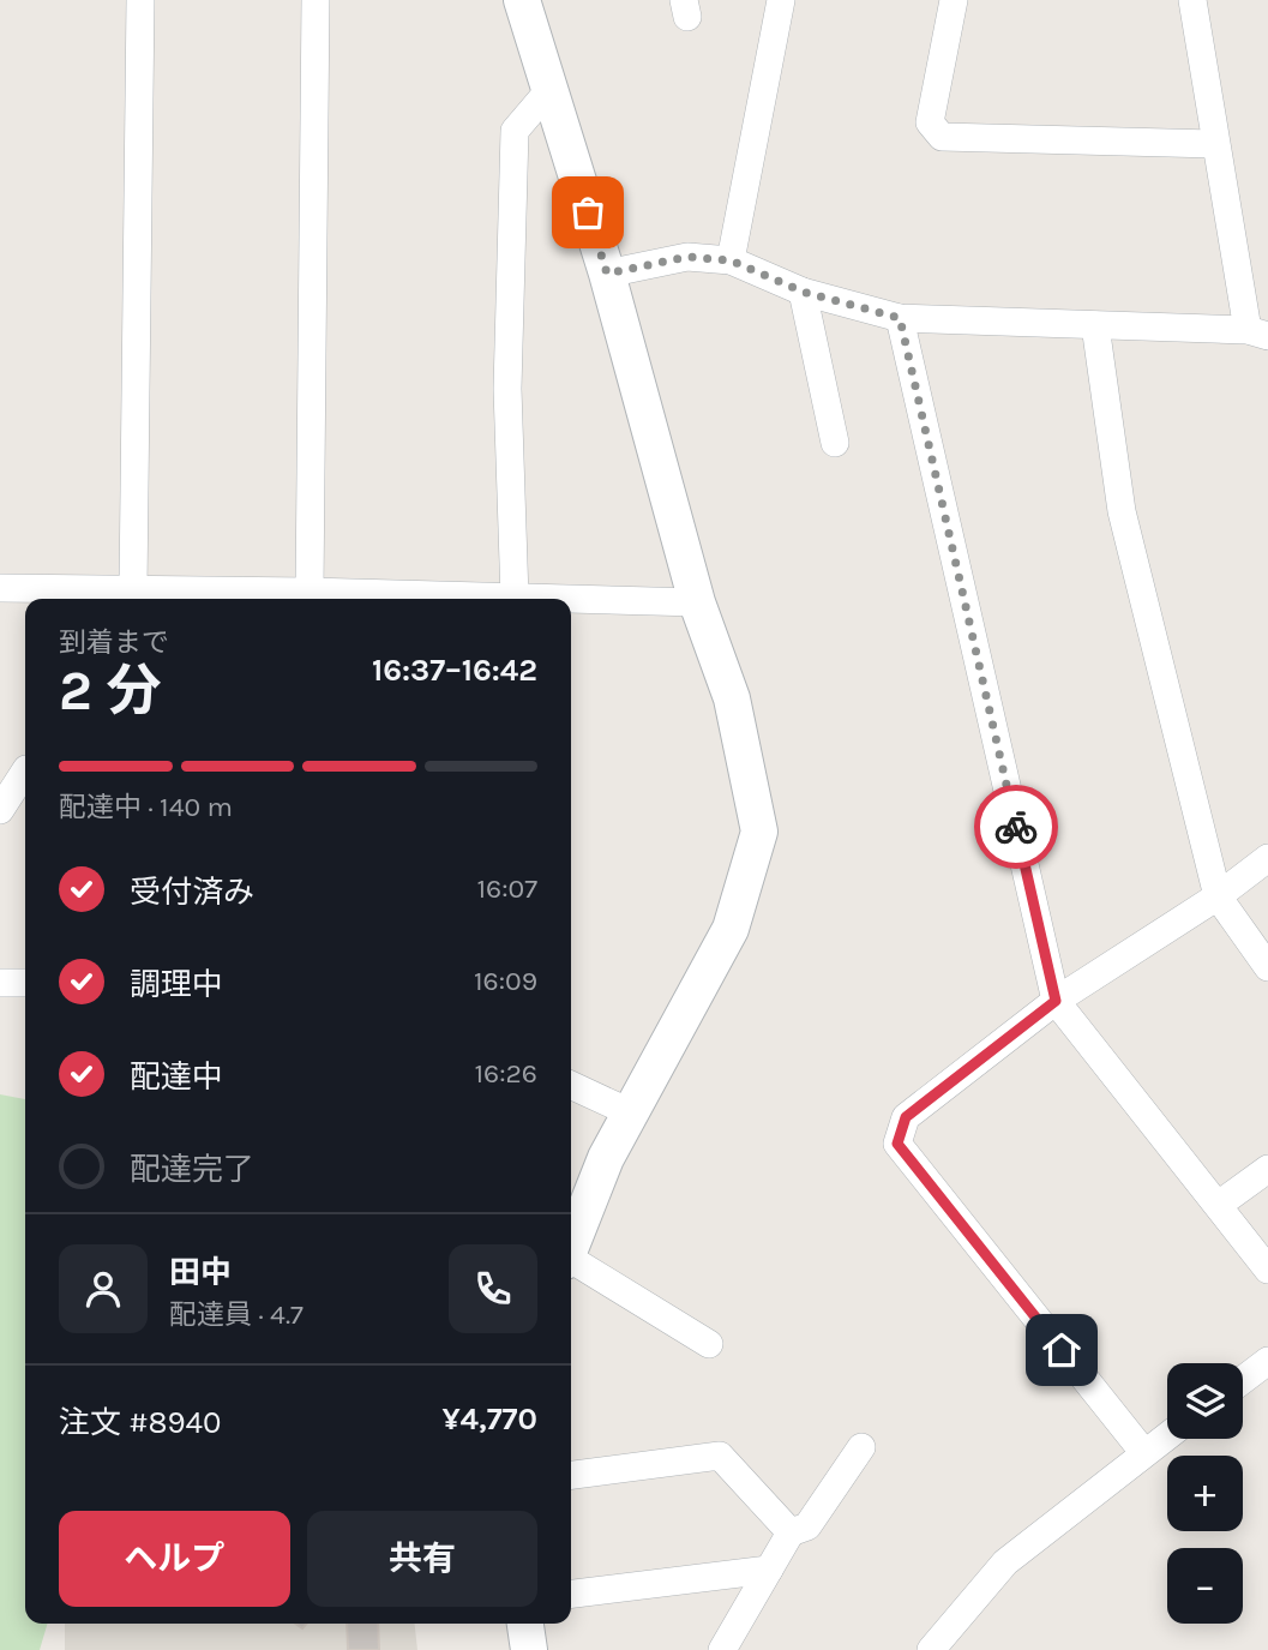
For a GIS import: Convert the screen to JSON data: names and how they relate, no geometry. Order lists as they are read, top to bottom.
{
  "page": {
    "heading": ["2 分", "到着まで", "16:37–16:42"],
    "panel": [
      "田中",
      "配達員 · 4.7",
      "注文 #8940",
      "¥4,770"
    ],
    "bar": "配達中 · 140 m",
    "list": [
      ["受付済み", "16:07"],
      ["調理中", "16:09"],
      ["配達中", "16:26"],
      "配達完了"
    ],
    "map_buttons": ["+", "−"],
    "buttons": ["ヘルプ", "共有"]
  }
}
